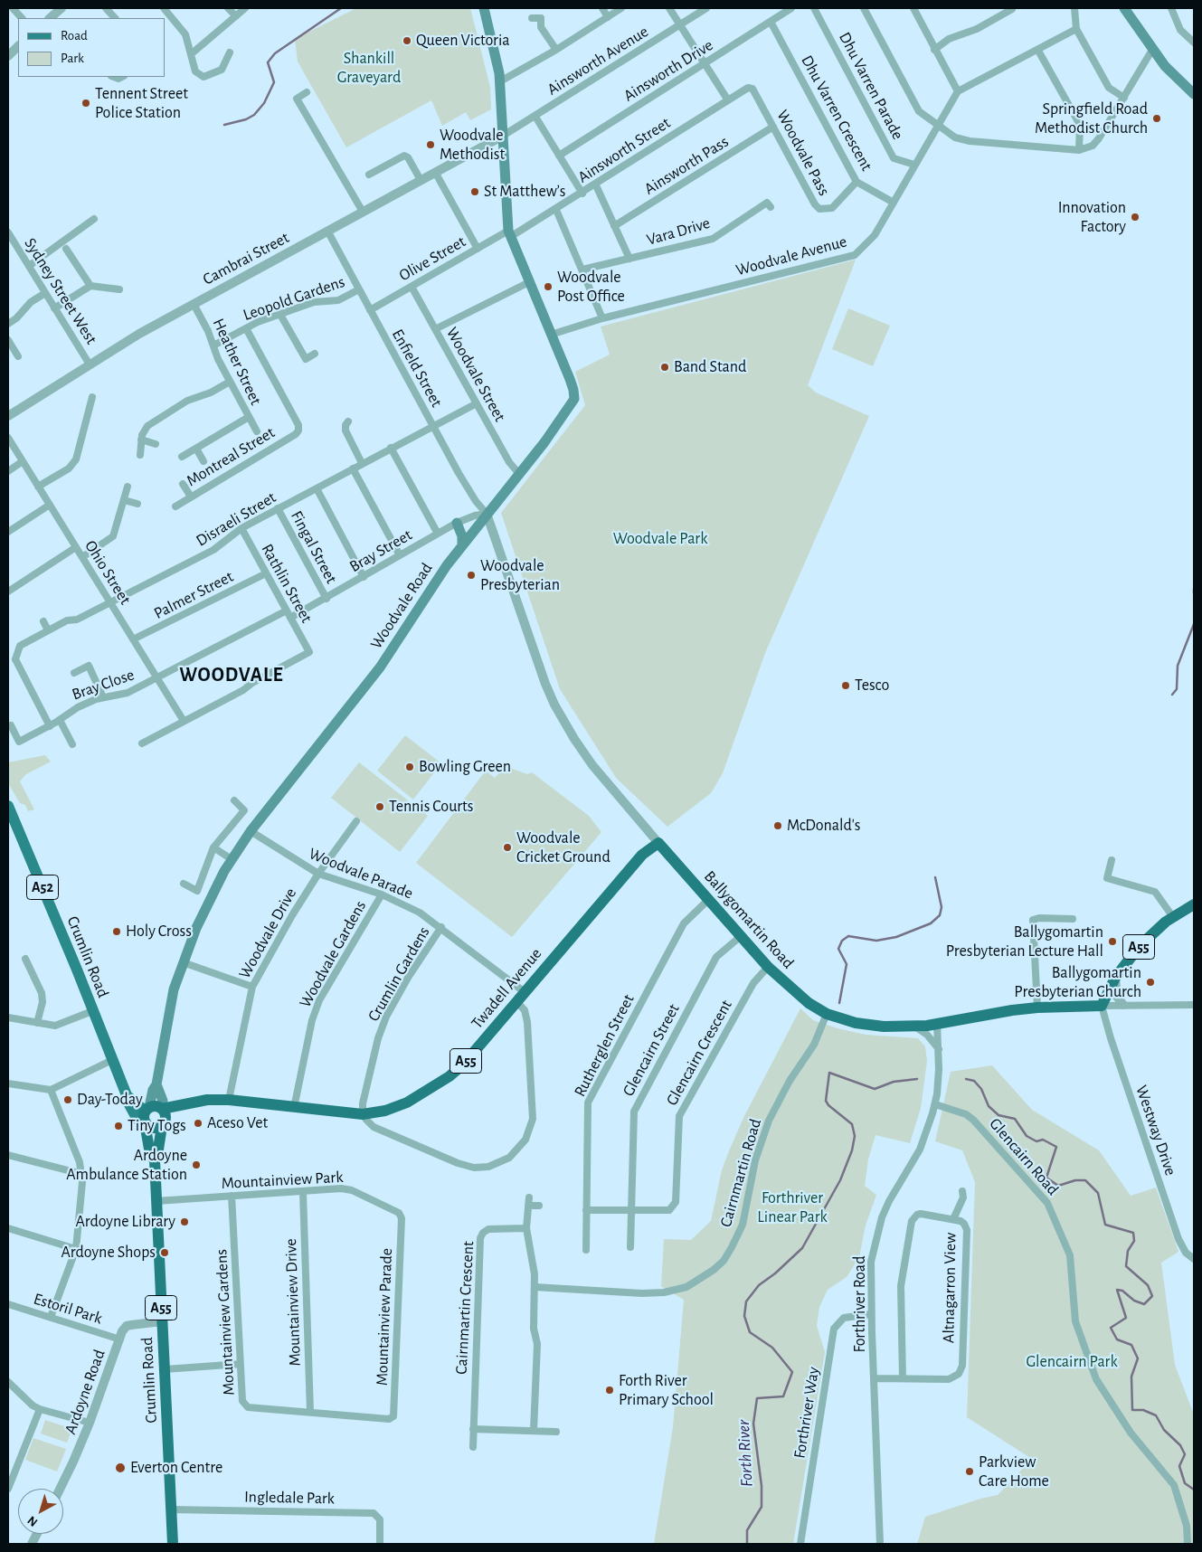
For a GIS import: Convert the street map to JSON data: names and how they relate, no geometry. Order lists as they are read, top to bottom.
{
  "streets": {
    "highway": [
      "Ballygomartin Road",
      "A55",
      "Crumlin Road",
      "Twadell Avenue"
    ],
    "main road": ["Woodvale Road", "A52"],
    "street": [
      "Ainsworth Avenue",
      "Ainsworth Drive",
      "Dhu Varren Parade",
      "Dhu Varren Crescent",
      "Ainsworth Street",
      "Woodvale Pass",
      "Ainsworth Pass",
      "Vara Drive",
      "Woodvale Avenue",
      "Cambrai Street",
      "Olive Street",
      "Sydney Street West",
      "Leopold Gardens",
      "Heather Street",
      "Enfield Street",
      "Woodvale Street",
      "Montreal Street",
      "Disraeli Street",
      "Fingal Street",
      "Bray Street",
      "Ohio Street",
      "Rathlin Street",
      "Palmer Street",
      "Bray Close",
      "Woodvale Parade",
      "Woodvale Drive",
      "Woodvale Gardens",
      "Crumlin Gardens",
      "Rutherglen Street",
      "Glencairn Street",
      "Glencairn Crescent",
      "Westway Drive",
      "Glencairn Road",
      "Cairnmartin Road",
      "Mountainview Park",
      "Altnagarron View",
      "Mountainview Drive",
      "Forthriver Road",
      "Cairnmartin Crescent",
      "Estoril Park",
      "Mountainview Parade",
      "Mountainview Gardens",
      "Ardoyne Road",
      "Forthriver Way",
      "Ingledale Park"
    ]
  },
  "crossings": [
    ["Ainsworth Avenue", "Cambrai Street"],
    ["Ainsworth Avenue", "Woodvale Road"],
    ["Ainsworth Drive", "Dhu Varren Crescent"],
    ["Dhu Varren Parade", "Woodvale Avenue"],
    ["Dhu Varren Crescent", "Woodvale Pass"],
    ["Dhu Varren Crescent", "Woodvale Avenue"],
    ["Ainsworth Street", "Woodvale Pass"],
    ["Ainsworth Street", "Olive Street"],
    ["Ainsworth Street", "Woodvale Road"],
    ["Woodvale Pass", "Ainsworth Pass"],
    ["Woodvale Avenue", "Woodvale Road"],
    ["Cambrai Street", "Sydney Street West"],
    ["Cambrai Street", "Heather Street"],
    ["Cambrai Street", "Enfield Street"],
    ["Cambrai Street", "Woodvale Road"],
    ["Olive Street", "Enfield Street"],
    ["Olive Street", "Woodvale Street"],
    ["Olive Street", "Woodvale Road"],
    ["Leopold Gardens", "Heather Street"],
    ["Leopold Gardens", "Enfield Street"],
    ["Leopold Gardens", "Montreal Street"],
    ["Enfield Street", "Disraeli Street"],
    ["Enfield Street", "Bray Street"],
    ["Enfield Street", "Woodvale Road"],
    ["Enfield Street", "Ballygomartin Road"],
    ["Woodvale Street", "Disraeli Street"],
    ["Woodvale Street", "Woodvale Road"],
    ["Disraeli Street", "Fingal Street"],
    ["Disraeli Street", "Ohio Street"],
    ["Disraeli Street", "Rathlin Street"],
    ["Fingal Street", "Bray Street"],
    ["Bray Street", "Rathlin Street"],
    ["Bray Street", "Woodvale Road"],
    ["Bray Street", "Ballygomartin Road"],
    ["Ohio Street", "Rathlin Street"],
    ["Ohio Street", "Palmer Street"],
    ["Ohio Street", "Bray Close"],
    ["Rathlin Street", "Palmer Street"],
    ["Woodvale Road", "Woodvale Parade"],
    ["Woodvale Road", "Ballygomartin Road"],
    ["Woodvale Road", "A55"],
    ["Woodvale Road", "Crumlin Road"],
    ["Woodvale Road", "Twadell Avenue"],
    ["Woodvale Parade", "Woodvale Drive"],
    ["Woodvale Parade", "Woodvale Gardens"],
    ["Woodvale Parade", "Crumlin Gardens"],
    ["Woodvale Parade", "Twadell Avenue"],
    ["Ballygomartin Road", "A55"],
    ["Ballygomartin Road", "Twadell Avenue"],
    ["Ballygomartin Road", "Rutherglen Street"],
    ["Ballygomartin Road", "Glencairn Street"],
    ["Ballygomartin Road", "Glencairn Crescent"],
    ["Ballygomartin Road", "Westway Drive"],
    ["Ballygomartin Road", "Cairnmartin Road"],
    ["Ballygomartin Road", "Forthriver Road"],
    ["Woodvale Drive", "Twadell Avenue"],
    ["A55", "Crumlin Road"],
    ["A55", "Twadell Avenue"],
    ["A55", "Westway Drive"],
    ["Woodvale Gardens", "Twadell Avenue"],
    ["Crumlin Road", "Twadell Avenue"],
    ["Crumlin Road", "Mountainview Park"],
    ["Crumlin Road", "Ardoyne Road"],
    ["Crumlin Road", "Ingledale Park"],
    ["Crumlin Gardens", "Twadell Avenue"],
    ["Rutherglen Street", "Glencairn Crescent"],
    ["Glencairn Street", "Glencairn Crescent"],
    ["Glencairn Road", "Forthriver Road"],
    ["Mountainview Park", "Mountainview Drive"],
    ["Mountainview Park", "Mountainview Parade"],
    ["Mountainview Park", "Mountainview Gardens"],
    ["Mountainview Drive", "Mountainview Gardens"],
    ["Forthriver Road", "Forthriver Way"],
    ["Estoril Park", "Ardoyne Road"],
    ["Mountainview Parade", "Mountainview Gardens"]
  ],
  "districts": ["WOODVALE"],
  "water": ["Forth River"],
  "parks": [
    "Shankill Graveyard",
    "Woodvale Park",
    "Forthriver Linear Park",
    "Glencairn Park"
  ],
  "places": [
    "Queen Victoria",
    "Tennent Street Police Station",
    "Springfield Road Methodist Church",
    "Woodvale Methodist",
    "St Matthew’s",
    "Innovation Factory",
    "Woodvale Post Office",
    "Band Stand",
    "Woodvale Presbyterian",
    "Tesco",
    "Bowling Green",
    "Tennis Courts",
    "McDonald's",
    "Woodvale Cricket Ground",
    "Holy Cross",
    "Ballygomartin Presbyterian Lecture Hall",
    "Ballygomartin Presbyterian Church",
    "Day-Today",
    "Aceso Vet",
    "Tiny Togs",
    "Ardoyne Ambulance Station",
    "Ardoyne Library",
    "Ardoyne Shops",
    "Forth River Primary School",
    "Everton Centre",
    "Parkview Care Home"
  ],
  "legend": ["Road", "Park"],
  "north": "bottom left"
}
